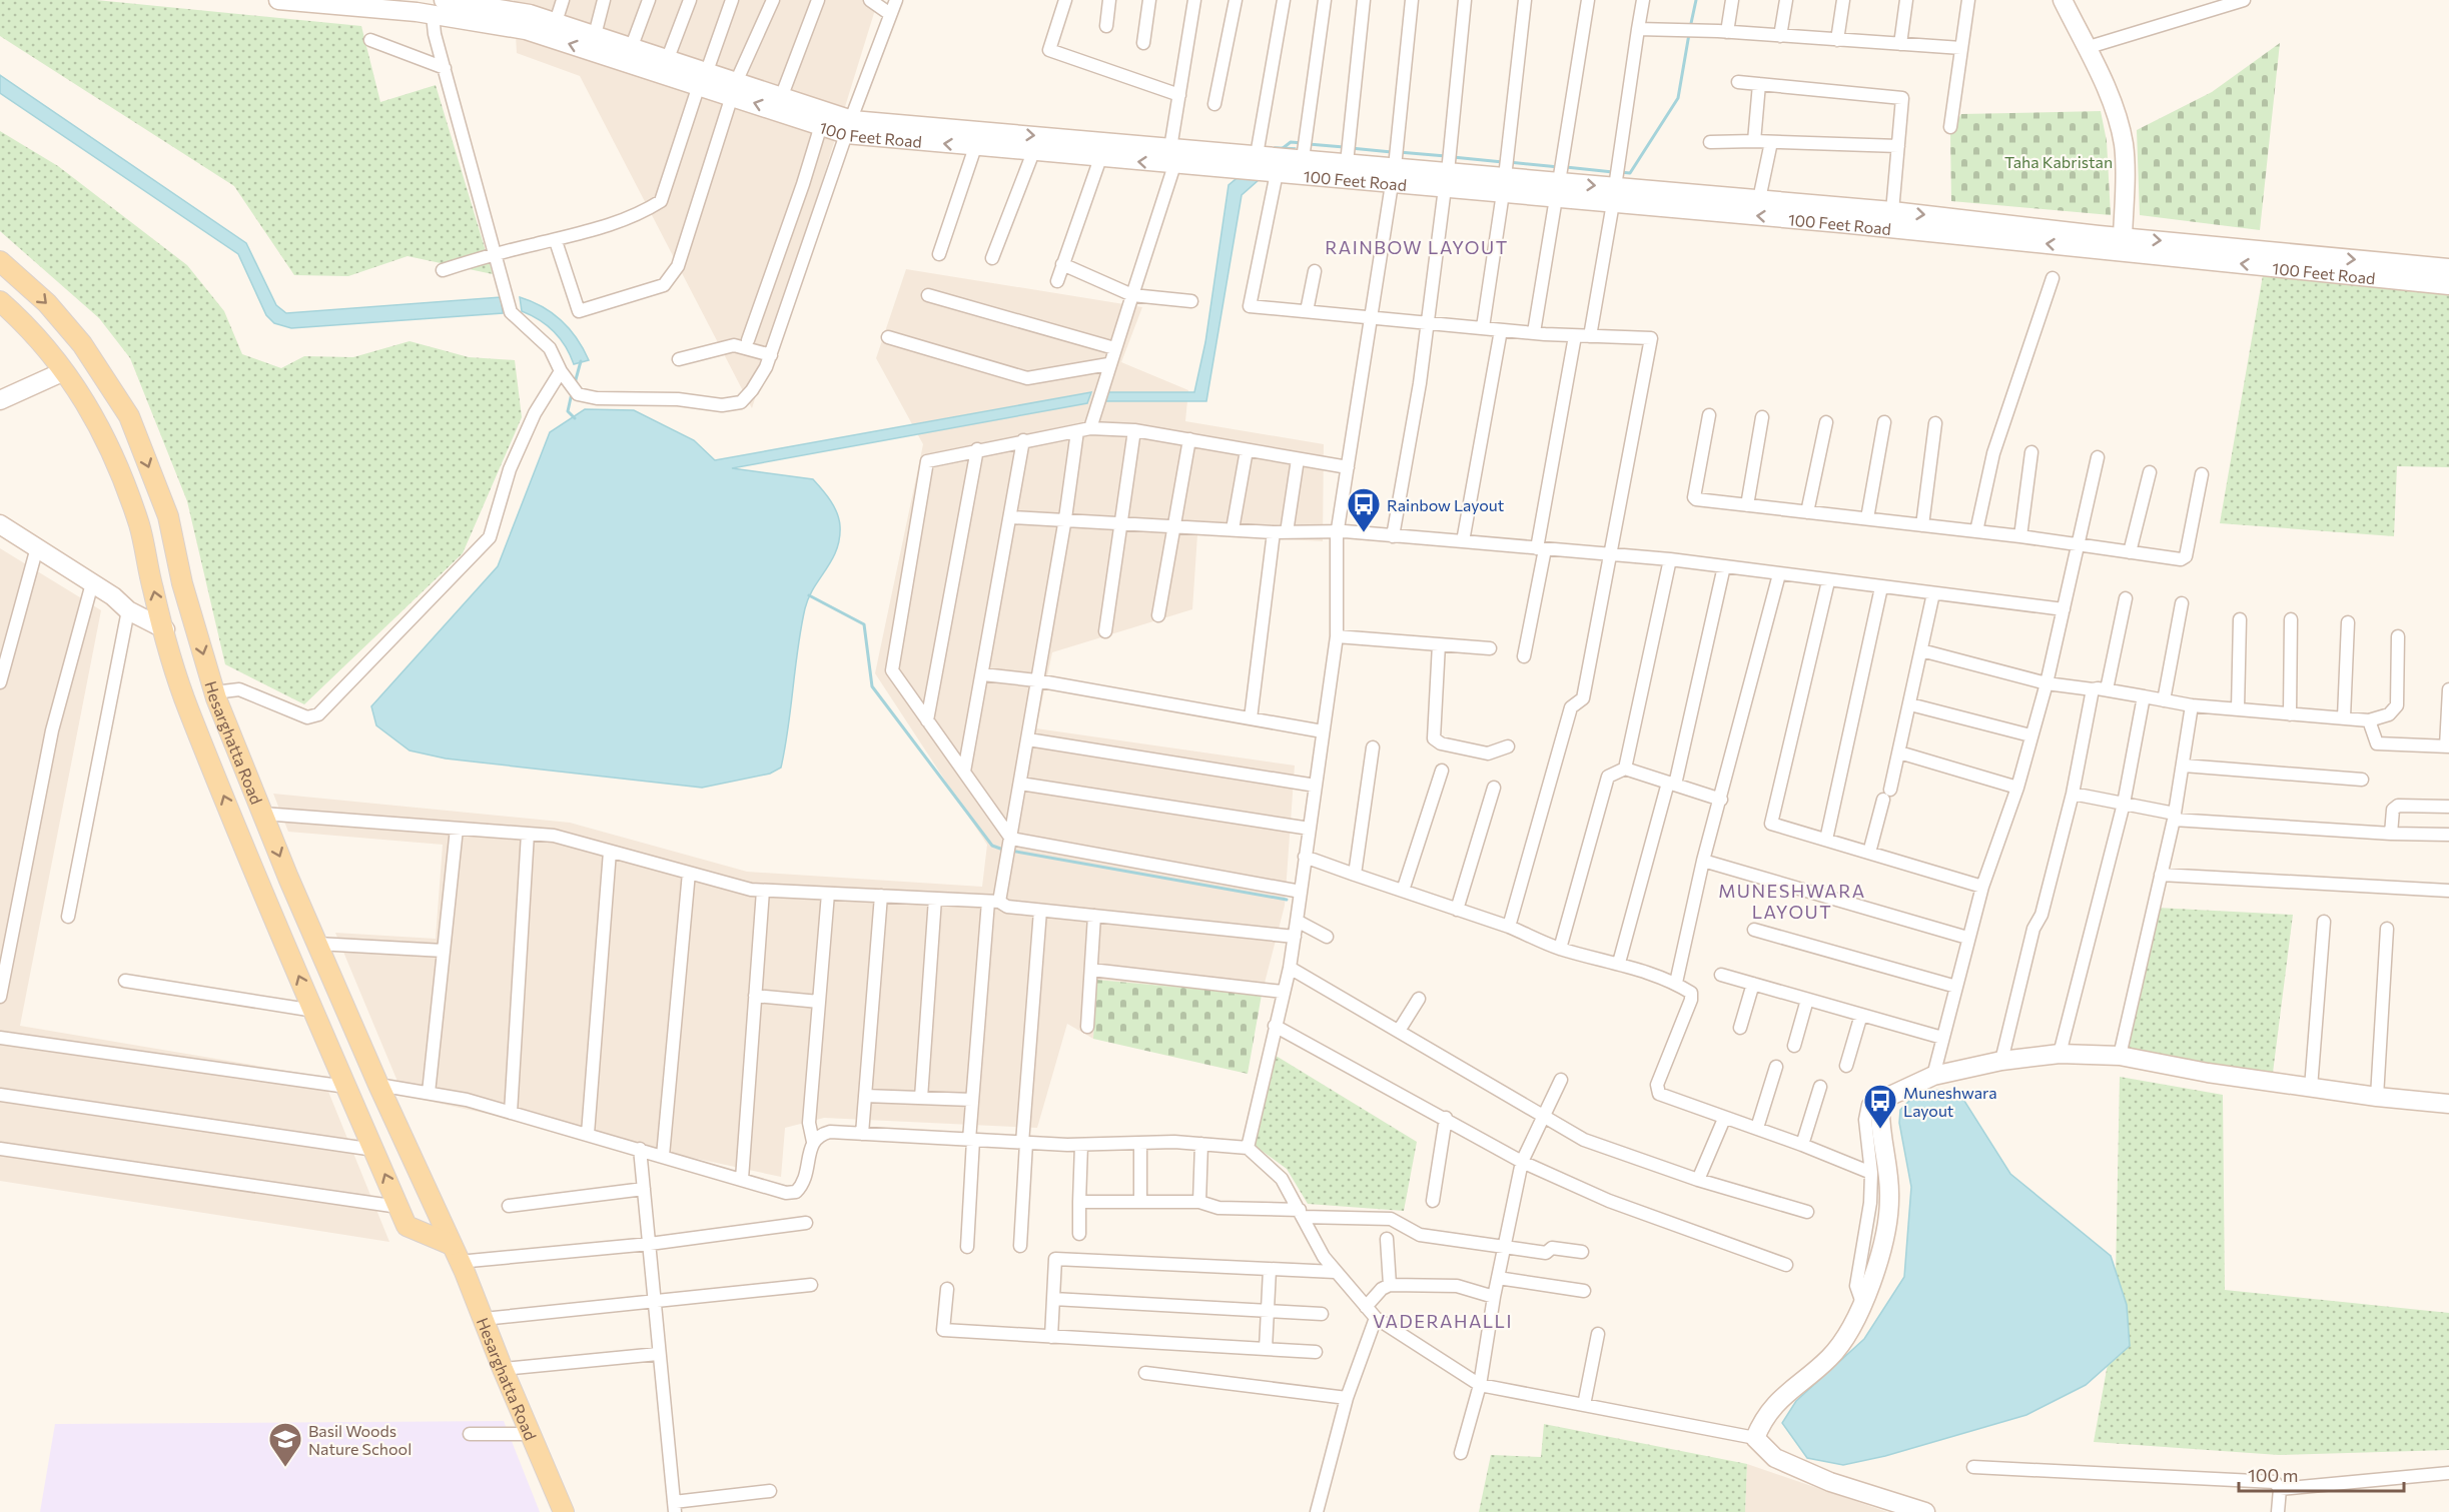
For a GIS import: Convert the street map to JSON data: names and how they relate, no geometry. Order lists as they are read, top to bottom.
{
  "streets": {
    "main road": ["100 Feet Road", "Hesarghatta Road"]
  },
  "districts": ["RAINBOW LAYOUT", "MUNESHWARA LAYOUT", "VADERAHALLI"],
  "parks": ["Taha Kabristan"],
  "places": {
    "bus stop": ["Rainbow Layout", "Muneshwara Layout"],
    "school or university": ["Basil Woods Nature School"]
  },
  "scale_bar": "100 m"
}
